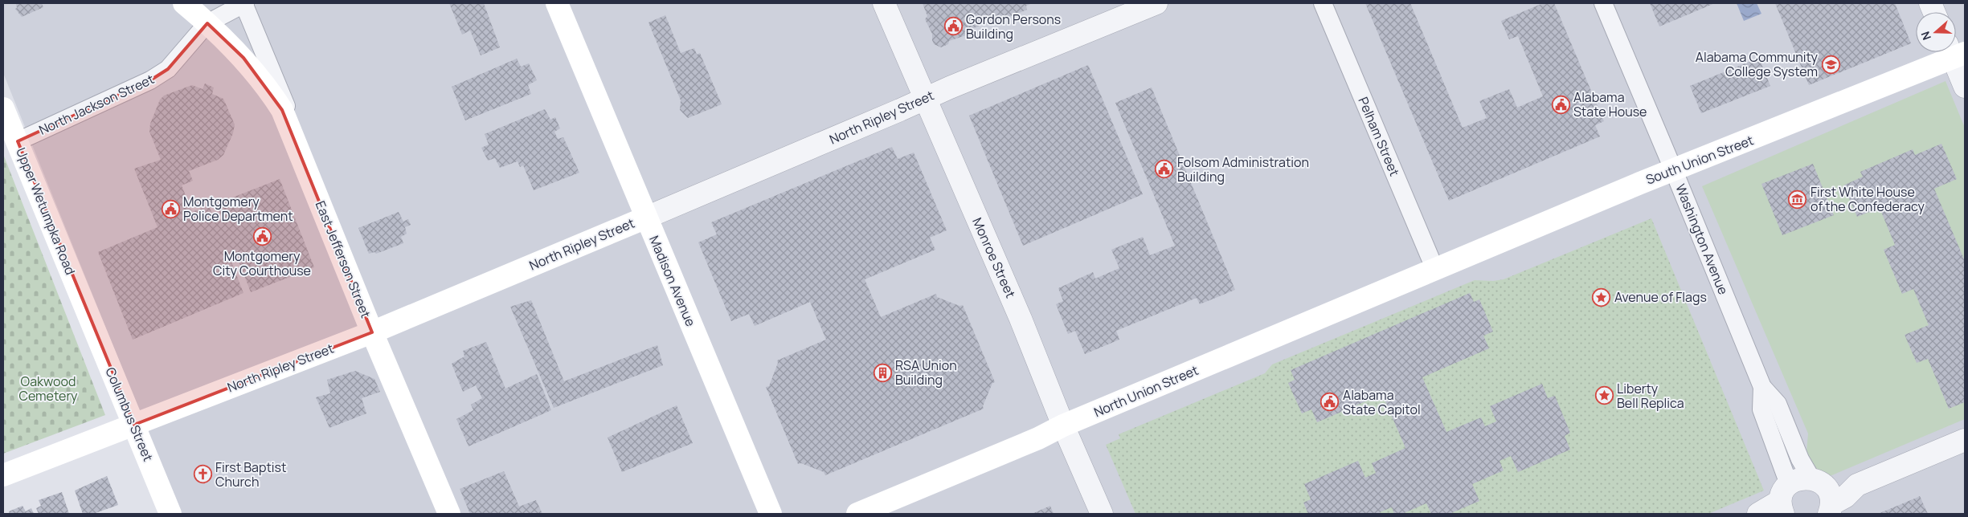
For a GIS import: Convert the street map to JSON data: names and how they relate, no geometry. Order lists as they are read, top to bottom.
{
  "streets": {
    "main road": [
      "North Ripley Street",
      "South Union Street",
      "Upper Wetumpka Road",
      "East Jefferson Street",
      "Madison Avenue",
      "North Union Street",
      "Columbus Street"
    ],
    "street": [
      "North Jackson Street",
      "Pelham Street",
      "Washington Avenue",
      "Monroe Street"
    ]
  },
  "crossings": [
    ["North Jackson Street", "Upper Wetumpka Road"],
    ["North Jackson Street", "East Jefferson Street"],
    ["North Ripley Street", "Monroe Street"],
    ["North Ripley Street", "East Jefferson Street"],
    ["North Ripley Street", "Madison Avenue"],
    ["North Ripley Street", "Columbus Street"],
    ["Pelham Street", "South Union Street"],
    ["Pelham Street", "North Union Street"],
    ["South Union Street", "Washington Avenue"],
    ["South Union Street", "North Union Street"],
    ["Upper Wetumpka Road", "Columbus Street"],
    ["Monroe Street", "North Union Street"]
  ],
  "parks": ["Oakwood Cemetery"],
  "places": {
    "public building": [
      "Gordon Persons Building",
      "Alabama State House",
      "Folsom Administration Building",
      "Montgomery Police Department",
      "Montgomery City Courthouse",
      "Alabama State Capitol"
    ],
    "school or university": ["Alabama Community College System"],
    "museum": ["First White House of the Confederacy"],
    "place": ["Avenue of Flags", "Liberty Bell Replica"],
    "building": ["RSA Union Building"],
    "church": ["First Baptist Church"]
  },
  "north": "left"
}
